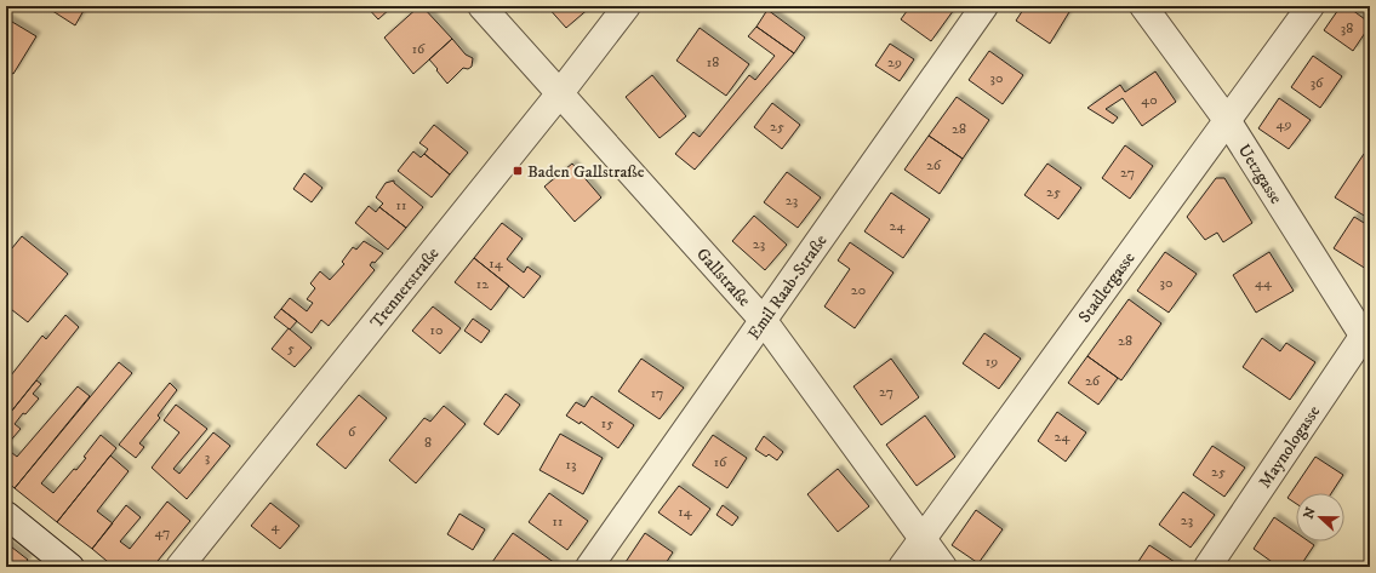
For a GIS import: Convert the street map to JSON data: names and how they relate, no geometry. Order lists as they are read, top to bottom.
{
  "streets": {
    "street": [
      "Uetzgasse",
      "Gallstraße",
      "Stadlergasse",
      "Trennerstraße",
      "Emil Raab-Straße",
      "Maynologasse"
    ]
  },
  "crossings": [
    ["Uetzgasse", "Stadlergasse"],
    ["Uetzgasse", "Maynologasse"],
    ["Gallstraße", "Stadlergasse"],
    ["Gallstraße", "Trennerstraße"],
    ["Gallstraße", "Emil Raab-Straße"]
  ],
  "places": {
    "transit": ["Baden Gallstraße"]
  },
  "house_numbers": [
    "38",
    "16",
    "18",
    "29",
    "30",
    "36",
    "40",
    "49",
    "25",
    "28",
    "26",
    "27",
    "25",
    "23",
    "11",
    "24",
    "23",
    "14",
    "30",
    "44",
    "12",
    "20",
    "10",
    "28",
    "5",
    "19",
    "26",
    "27",
    "17",
    "15",
    "6",
    "24",
    "8",
    "3",
    "16",
    "13",
    "25",
    "14",
    "23",
    "11",
    "4",
    "47"
  ],
  "north": "left"
}
